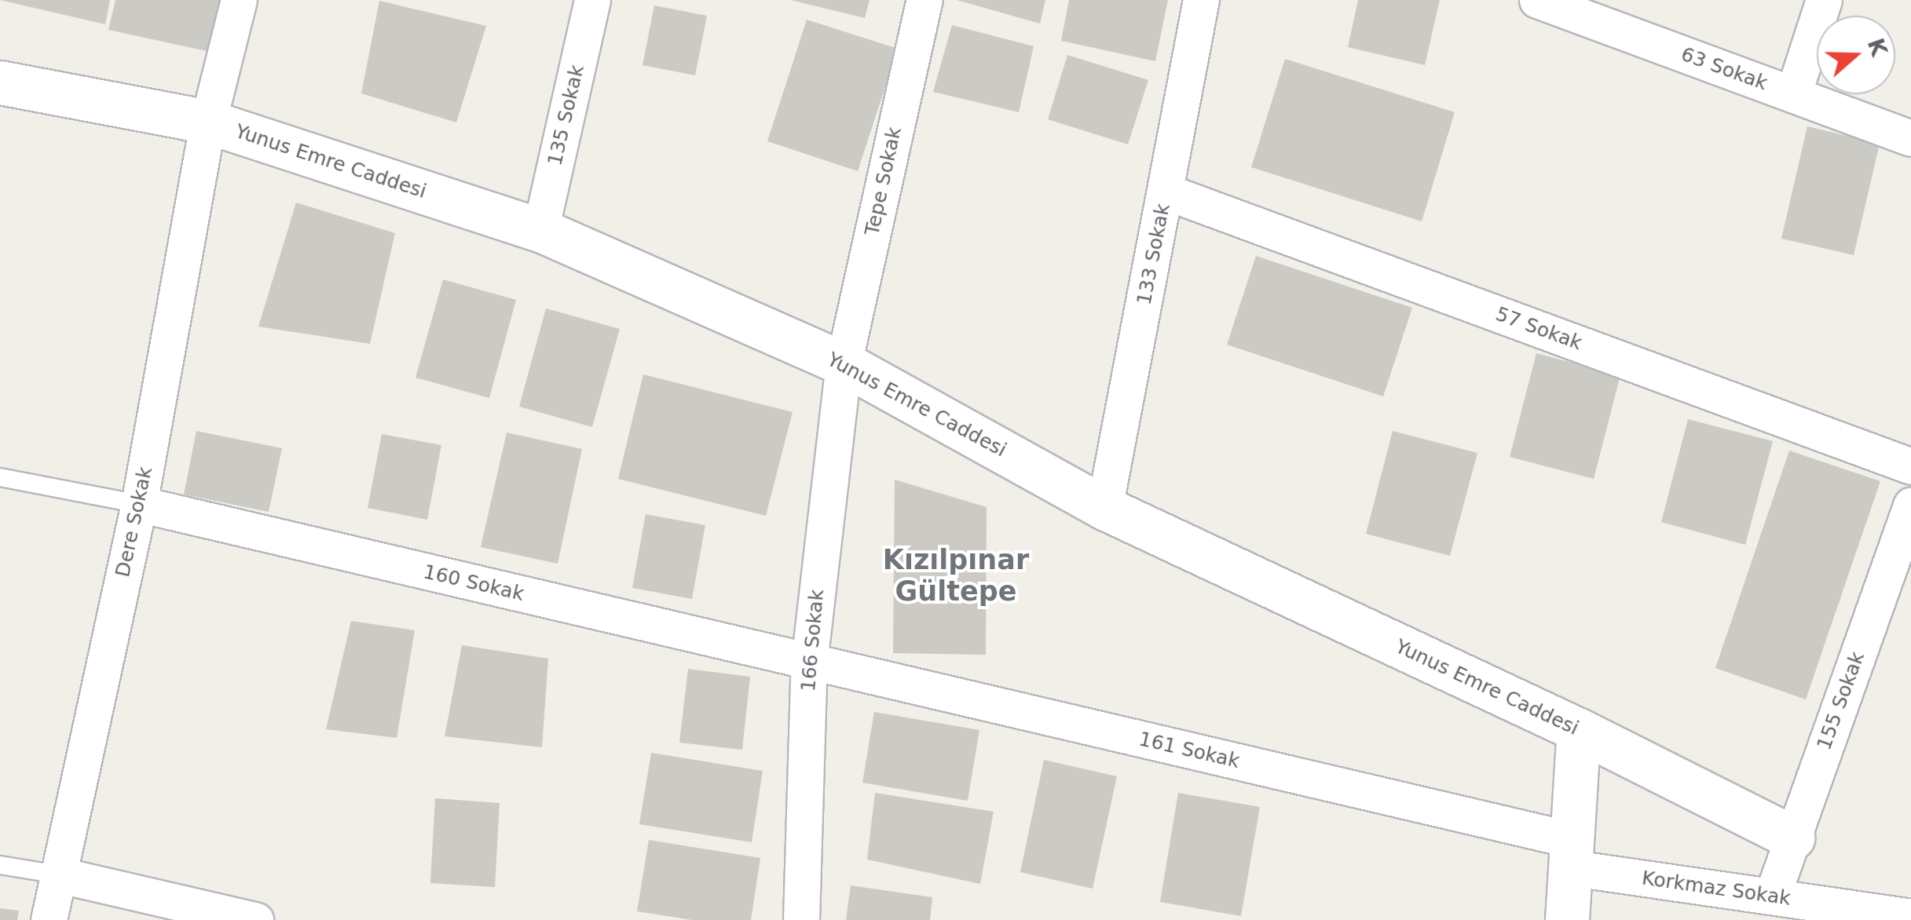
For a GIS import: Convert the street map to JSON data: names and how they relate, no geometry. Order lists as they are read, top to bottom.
{
  "streets": {
    "street": [
      "63 Sokak",
      "135 Sokak",
      "Yunus Emre Caddesi",
      "Tepe Sokak",
      "133 Sokak",
      "57 Sokak",
      "Dere Sokak",
      "160 Sokak",
      "166 Sokak",
      "155 Sokak",
      "161 Sokak",
      "Korkmaz Sokak"
    ]
  },
  "crossings": [
    ["135 Sokak", "Yunus Emre Caddesi"],
    ["Yunus Emre Caddesi", "Tepe Sokak"],
    ["Yunus Emre Caddesi", "133 Sokak"],
    ["Yunus Emre Caddesi", "Dere Sokak"],
    ["Yunus Emre Caddesi", "166 Sokak"],
    ["Yunus Emre Caddesi", "155 Sokak"],
    ["Tepe Sokak", "166 Sokak"],
    ["133 Sokak", "57 Sokak"],
    ["Dere Sokak", "160 Sokak"],
    ["160 Sokak", "166 Sokak"],
    ["160 Sokak", "161 Sokak"],
    ["166 Sokak", "161 Sokak"],
    ["155 Sokak", "Korkmaz Sokak"],
    ["161 Sokak", "Korkmaz Sokak"]
  ],
  "districts": ["Kızılpınar Gültepe"],
  "north": "right"
}
